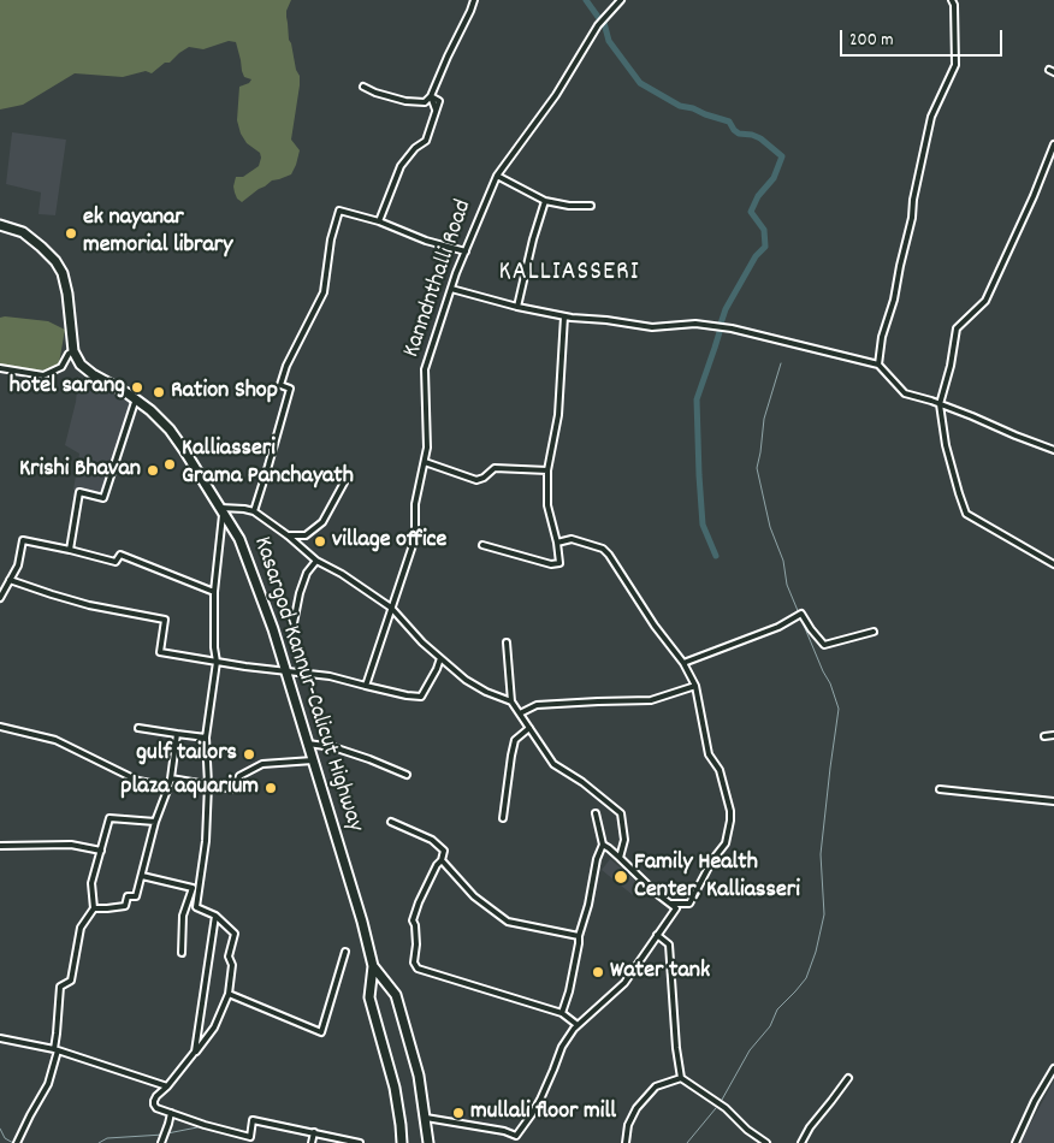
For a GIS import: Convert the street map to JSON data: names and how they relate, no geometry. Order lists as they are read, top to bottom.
{
  "streets": {
    "highway": ["Kasargod-Kannur-Calicut Highway"],
    "street": ["Kanndnthalli Road"]
  },
  "districts": ["KALLIASSERI"],
  "places": [
    "ek nayanar memorial library",
    "hotel sarang",
    "Ration Shop",
    "Kalliasseri Grama Panchayath",
    "Krishi Bhavan",
    "village office",
    "gulf tailors",
    "plaza aquarium",
    "Family Health Center, Kalliasseri",
    "Water tank",
    "mullali floor mill"
  ],
  "scale_bar": "200 m"
}
